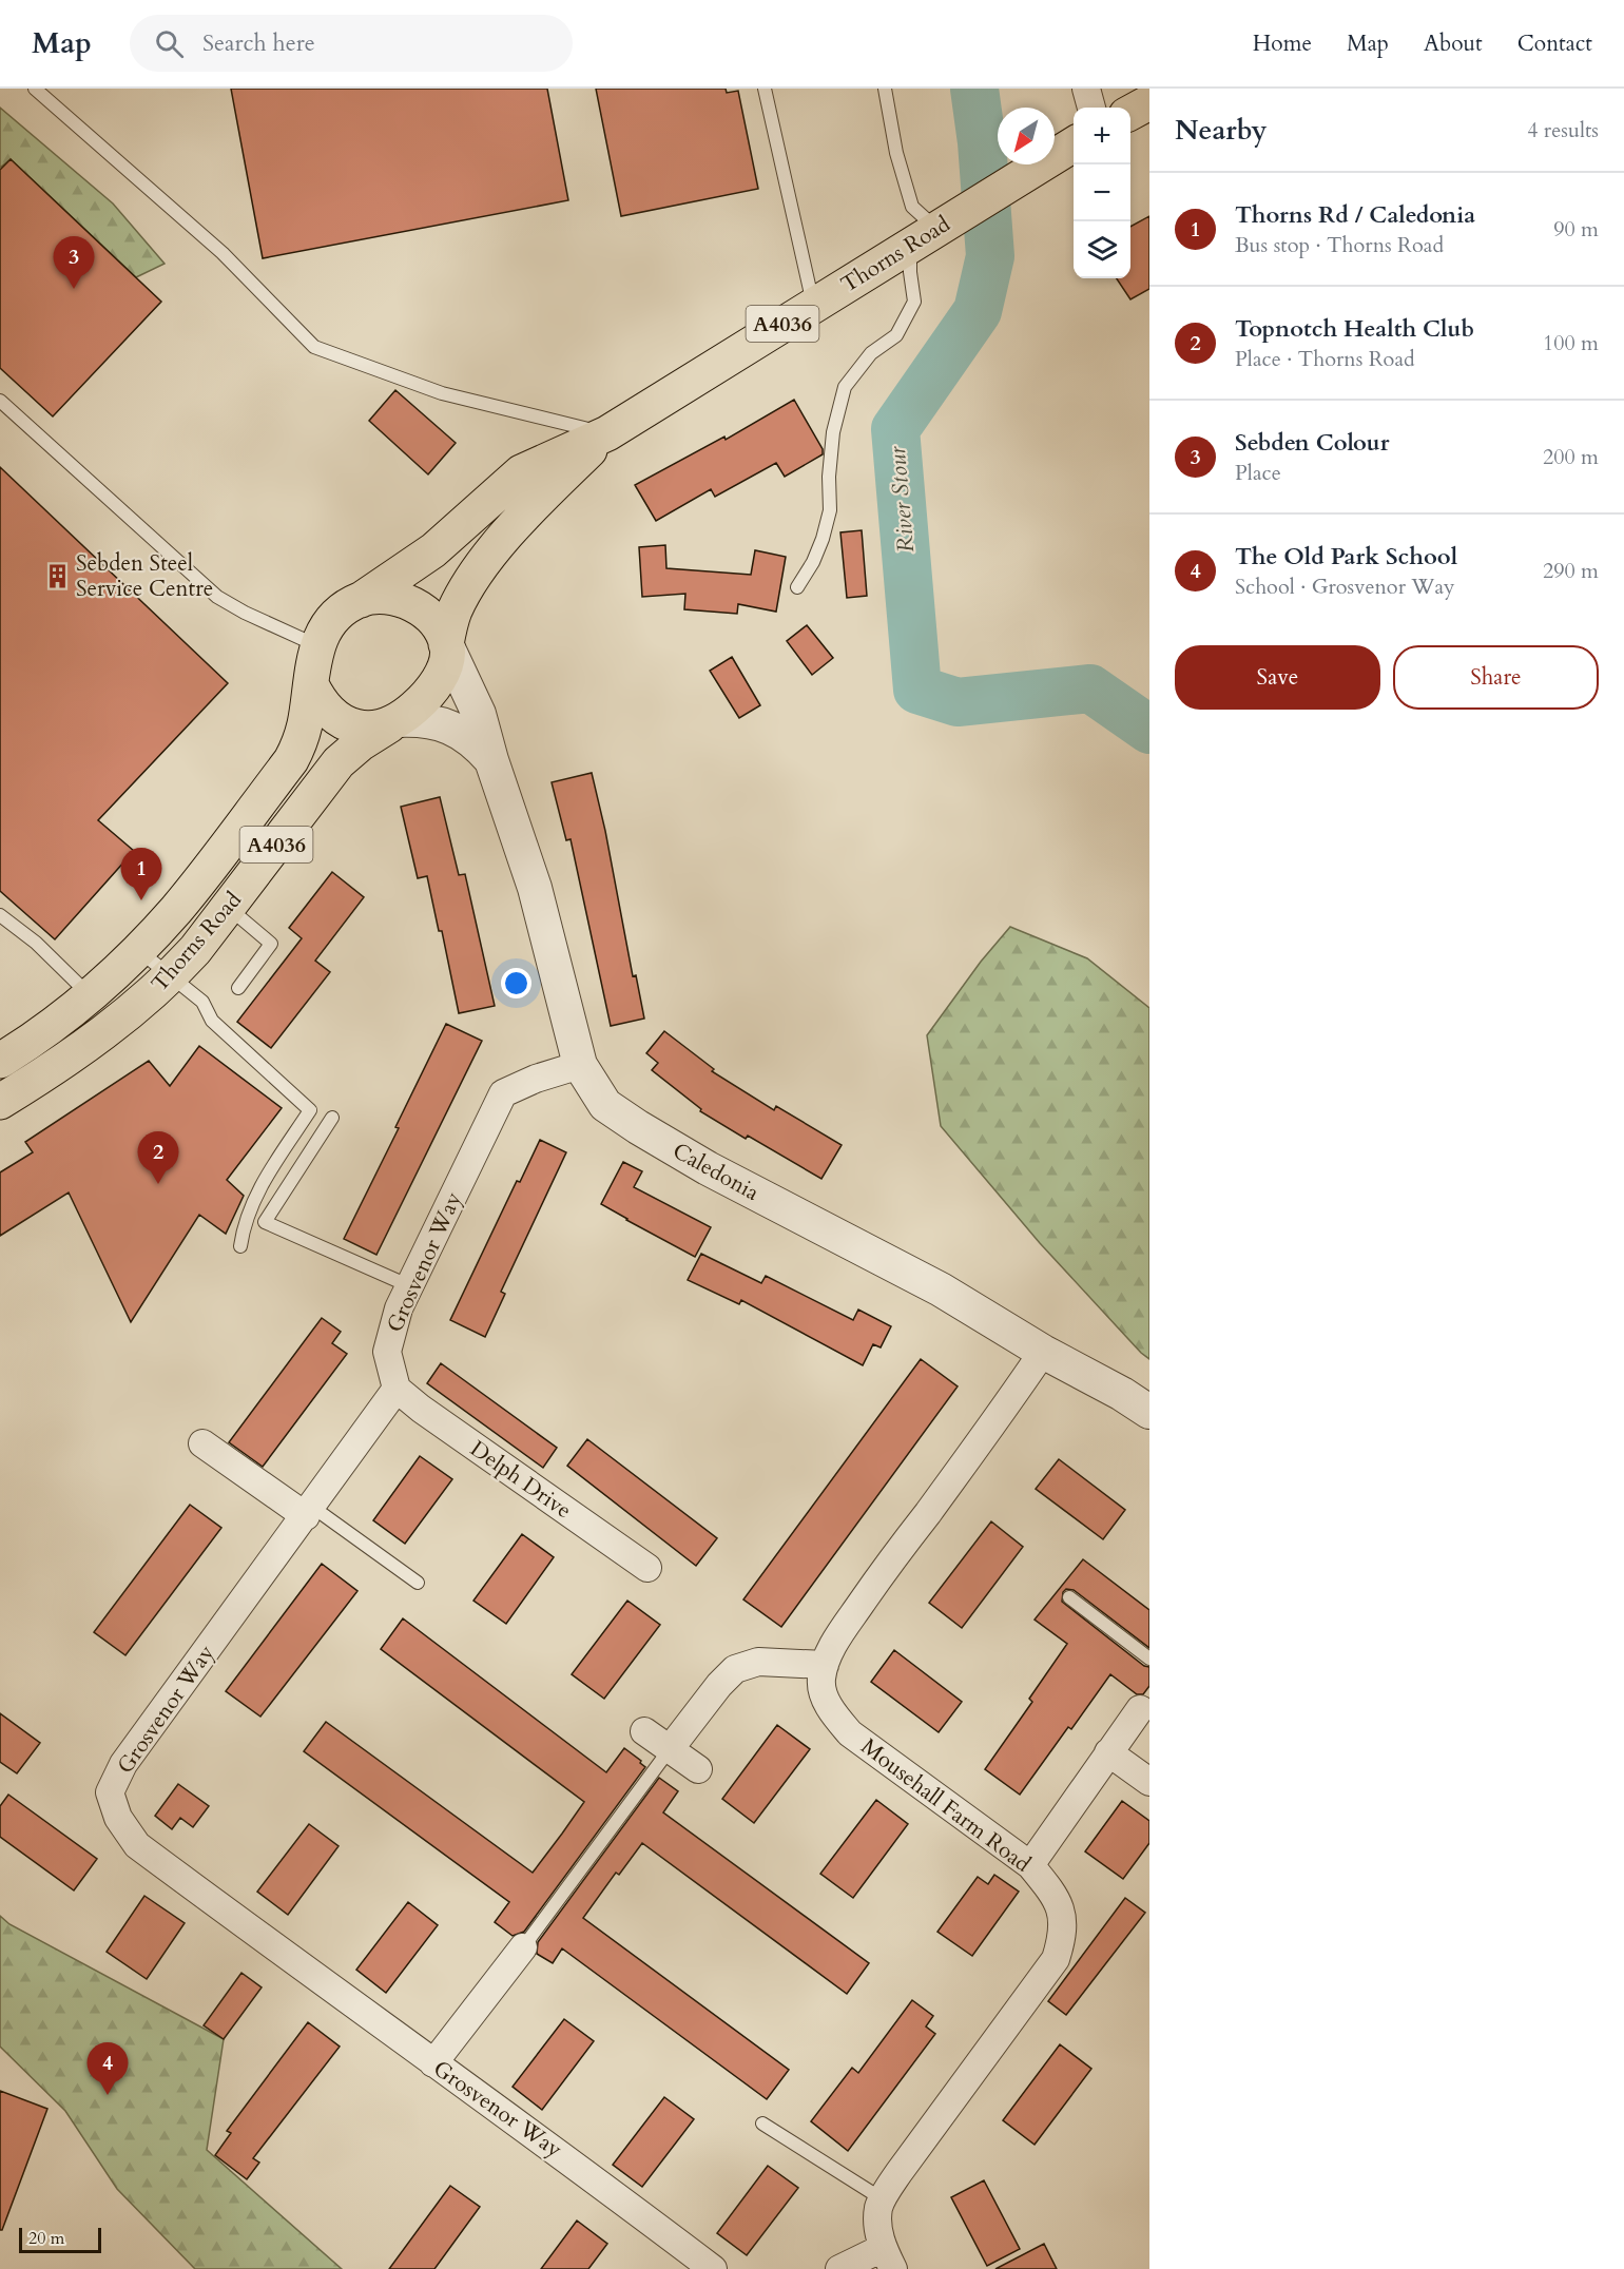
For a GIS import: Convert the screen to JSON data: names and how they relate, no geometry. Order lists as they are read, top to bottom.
{
  "streets": {
    "highway": ["Thorns Road", "A4036"],
    "street": [
      "Caledonia",
      "Grosvenor Way",
      "Delph Drive",
      "Mousehall Farm Road"
    ]
  },
  "crossings": [
    ["Thorns Road", "A4036"],
    ["Thorns Road", "Caledonia"],
    ["A4036", "Caledonia"],
    ["Caledonia", "Grosvenor Way"],
    ["Caledonia", "Mousehall Farm Road"],
    ["Grosvenor Way", "Delph Drive"]
  ],
  "water": ["River Stour"],
  "places": {
    "building": ["Sebden Steel Service Centre"]
  },
  "scale_bar": "20 m",
  "north": "bottom left",
  "page": {
    "header": "Map",
    "search": "Search here",
    "nav": [
      "Home",
      "Map",
      "About",
      "Contact"
    ],
    "heading": ["Nearby", "4 results"],
    "map_buttons": ["+", "−"],
    "list": [
      {
        "mark": "1",
        "name": "Thorns Rd / Caledonia",
        "note": "Bus stop · Thorns Road",
        "value": "90 m"
      },
      {
        "mark": "2",
        "name": "Topnotch Health Club",
        "note": "Place · Thorns Road",
        "value": "100 m"
      },
      {
        "mark": "3",
        "name": "Sebden Colour",
        "note": "Place",
        "value": "200 m"
      },
      {
        "mark": "4",
        "name": "The Old Park School",
        "note": "School · Grosvenor Way",
        "value": "290 m"
      }
    ],
    "pins": [
      "3",
      "1",
      "2",
      "4"
    ],
    "buttons": ["Save", "Share"],
    "scale": "20 m"
  }
}
